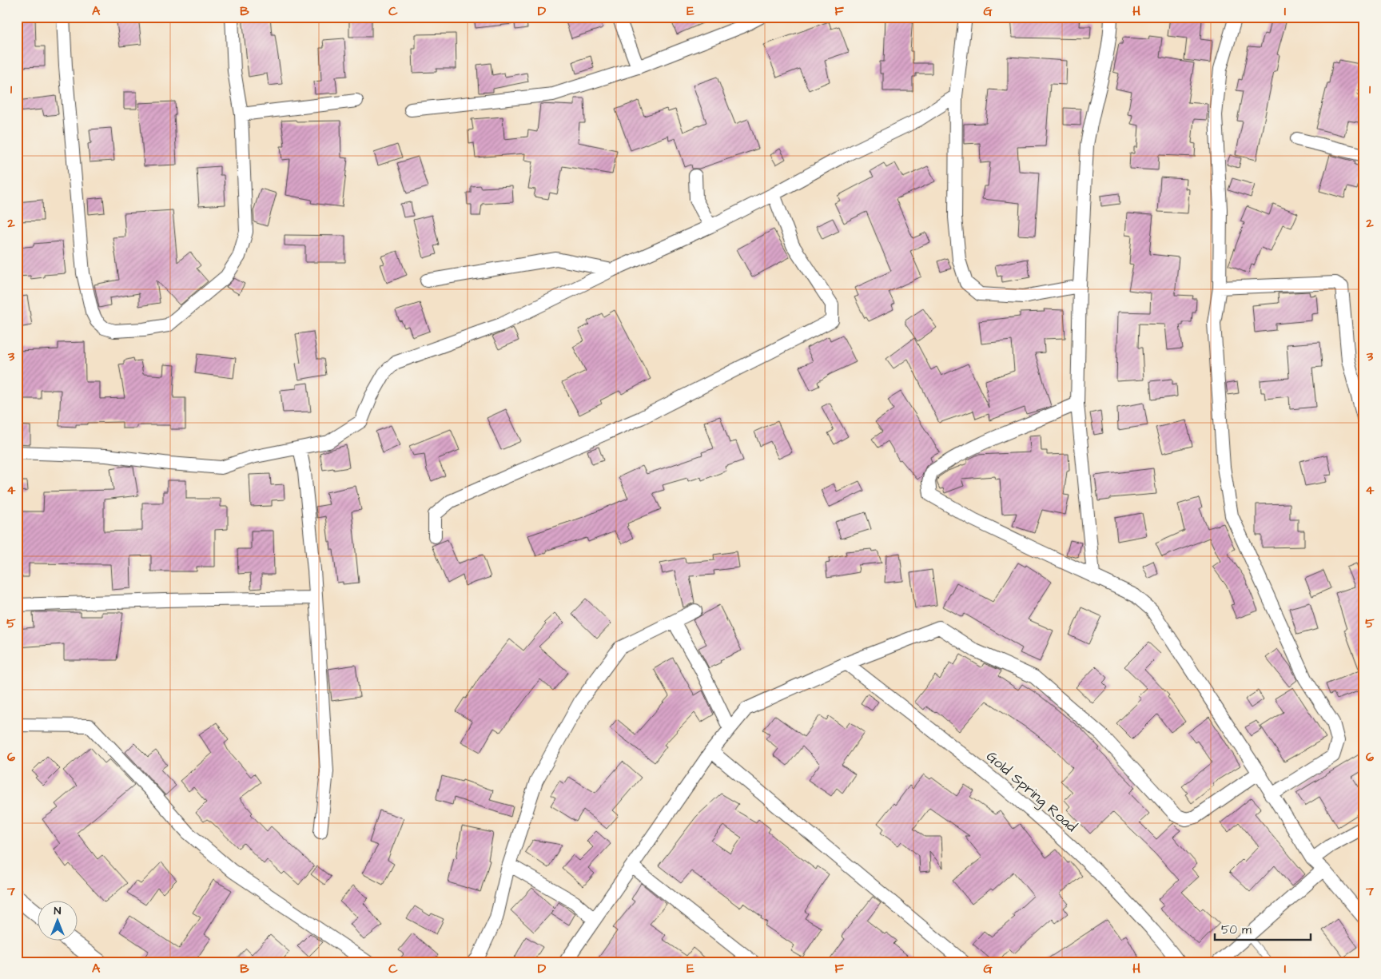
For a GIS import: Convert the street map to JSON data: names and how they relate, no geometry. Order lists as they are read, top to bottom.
{
  "streets": {
    "street": ["Gold Spring Road"]
  },
  "scale_bar": "50 m",
  "north": "top",
  "grid": {
    "columns": [
      "A",
      "B",
      "C",
      "D",
      "E",
      "F",
      "G",
      "H",
      "I"
    ],
    "rows": [
      "1",
      "2",
      "3",
      "4",
      "5",
      "6",
      "7"
    ]
  }
}
